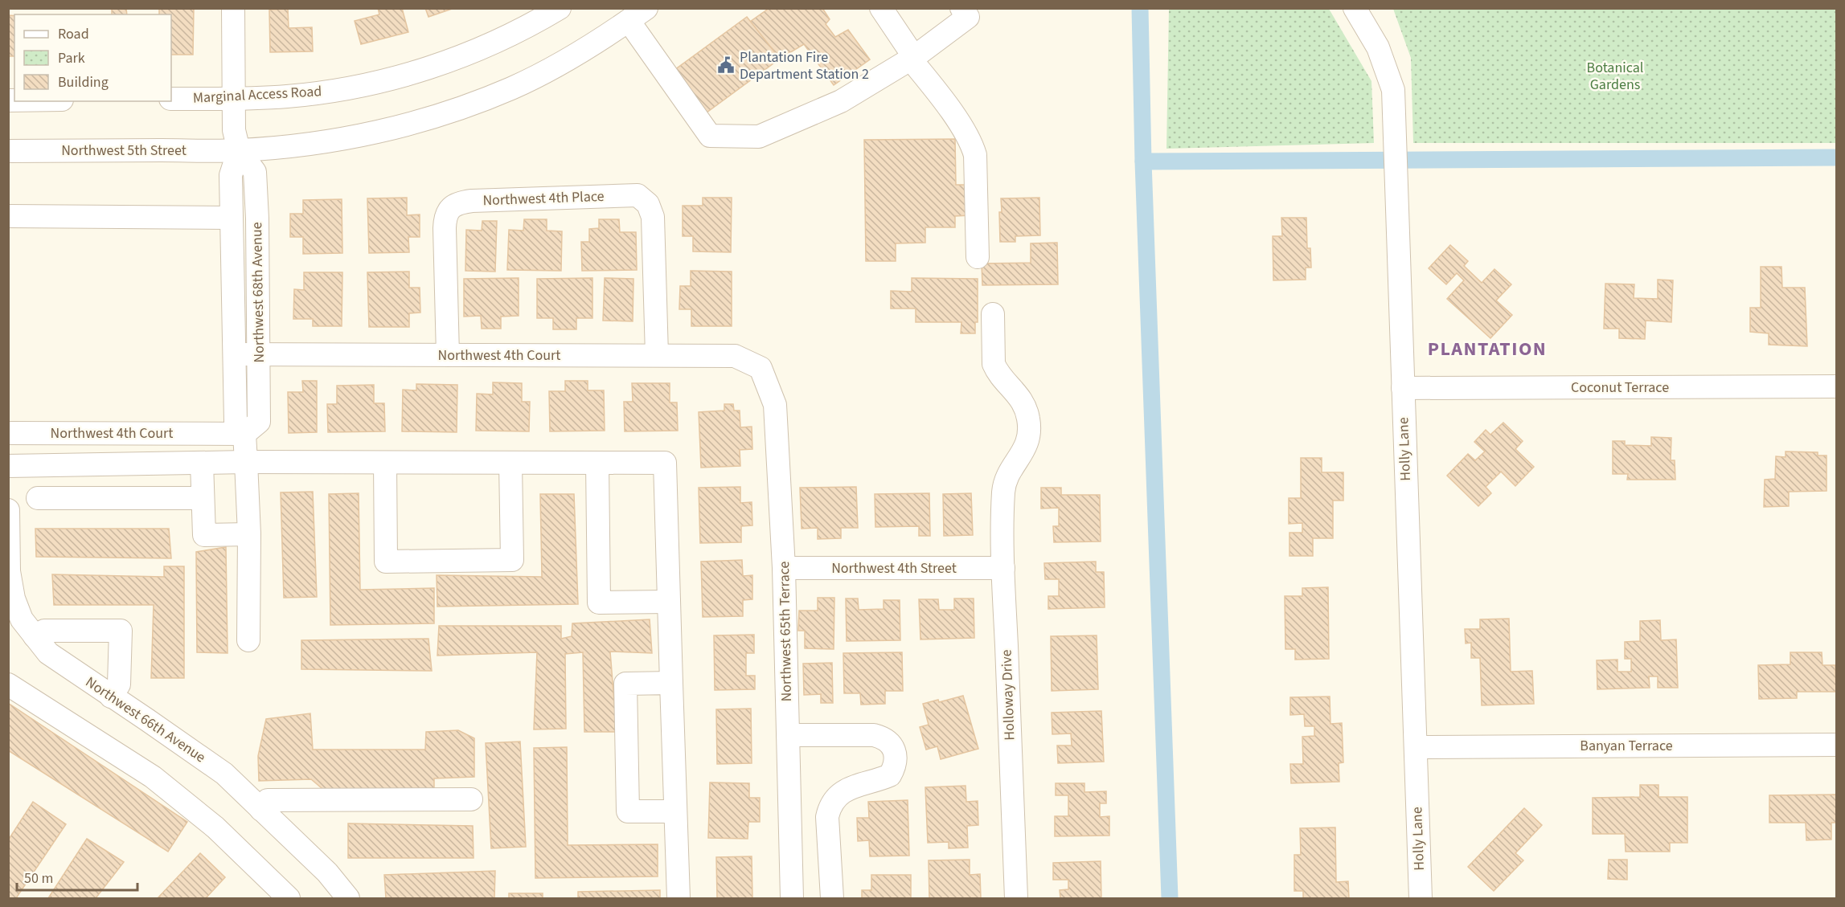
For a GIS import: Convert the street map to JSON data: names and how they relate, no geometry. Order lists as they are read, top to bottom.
{
  "streets": {
    "street": [
      "Marginal Access Road",
      "Northwest 5th Street",
      "Northwest 4th Place",
      "Northwest 68th Avenue",
      "Northwest 4th Court",
      "Coconut Terrace",
      "Holly Lane",
      "Northwest 4th Street",
      "Northwest 65th Terrace",
      "Holloway Drive",
      "Northwest 66th Avenue",
      "Banyan Terrace"
    ]
  },
  "crossings": [
    ["Marginal Access Road", "Northwest 68th Avenue"],
    ["Northwest 5th Street", "Northwest 68th Avenue"],
    ["Northwest 4th Place", "Northwest 4th Court"],
    ["Northwest 68th Avenue", "Northwest 4th Court"],
    ["Northwest 4th Court", "Northwest 65th Terrace"],
    ["Coconut Terrace", "Holly Lane"],
    ["Holly Lane", "Banyan Terrace"],
    ["Northwest 4th Street", "Northwest 65th Terrace"],
    ["Northwest 4th Street", "Holloway Drive"]
  ],
  "districts": ["PLANTATION"],
  "parks": ["Botanical Gardens"],
  "places": {
    "public building": ["Plantation Fire Department Station 2"]
  },
  "legend": ["Road", "Park", "Building"],
  "scale_bar": "50 m"
}
